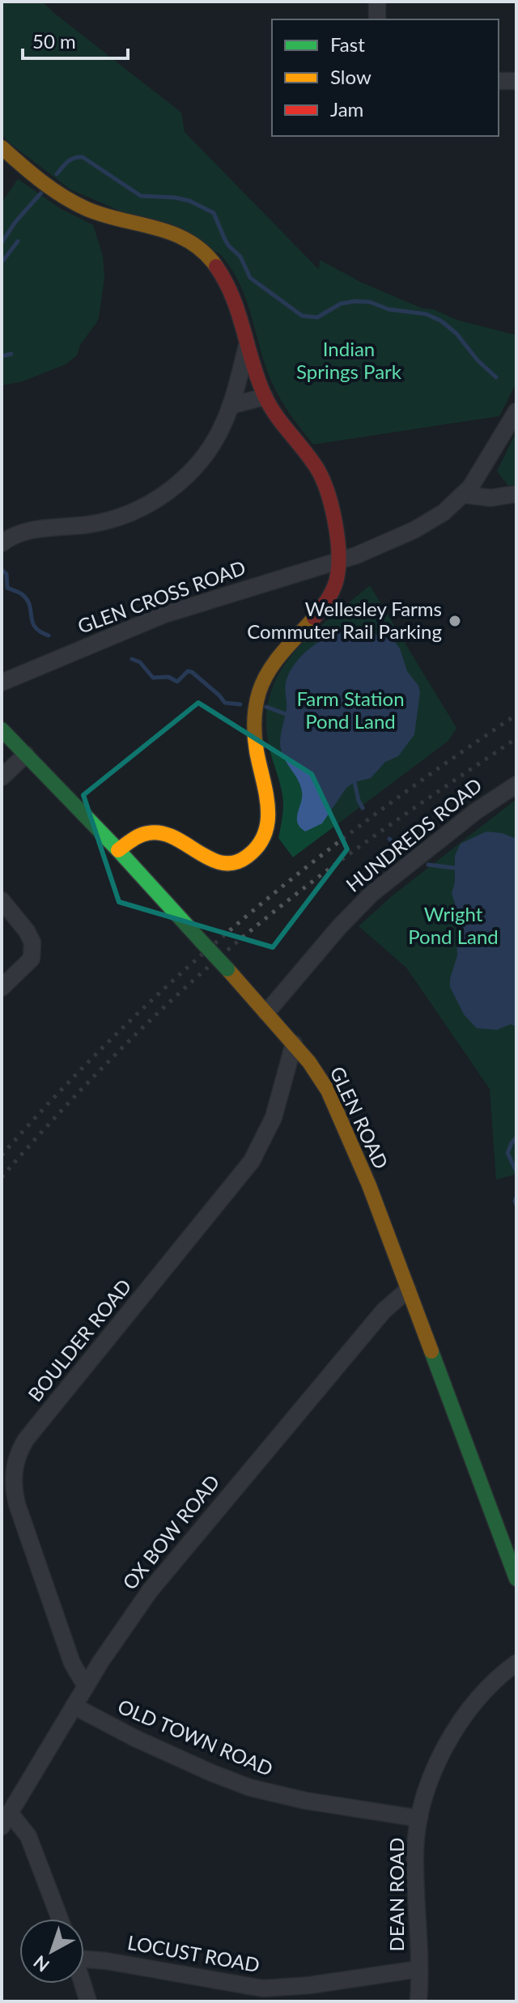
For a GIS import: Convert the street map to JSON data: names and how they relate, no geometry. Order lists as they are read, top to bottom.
{
  "streets": {
    "street": [
      "GLEN CROSS ROAD",
      "HUNDREDS ROAD",
      "GLEN ROAD",
      "BOULDER ROAD",
      "OX BOW ROAD",
      "OLD TOWN ROAD",
      "DEAN ROAD",
      "LOCUST ROAD"
    ]
  },
  "crossings": [
    ["HUNDREDS ROAD", "GLEN ROAD"],
    ["GLEN ROAD", "BOULDER ROAD"],
    ["GLEN ROAD", "OX BOW ROAD"],
    ["BOULDER ROAD", "OX BOW ROAD"],
    ["OX BOW ROAD", "OLD TOWN ROAD"],
    ["OLD TOWN ROAD", "DEAN ROAD"],
    ["DEAN ROAD", "LOCUST ROAD"]
  ],
  "parks": ["Indian Springs Park", "Farm Station Pond Land", "Wright Pond Land"],
  "places": ["Wellesley Farms Commuter Rail Parking"],
  "legend": ["Fast", "Slow", "Jam"],
  "scale_bar": "50 m",
  "north": "bottom left"
}
